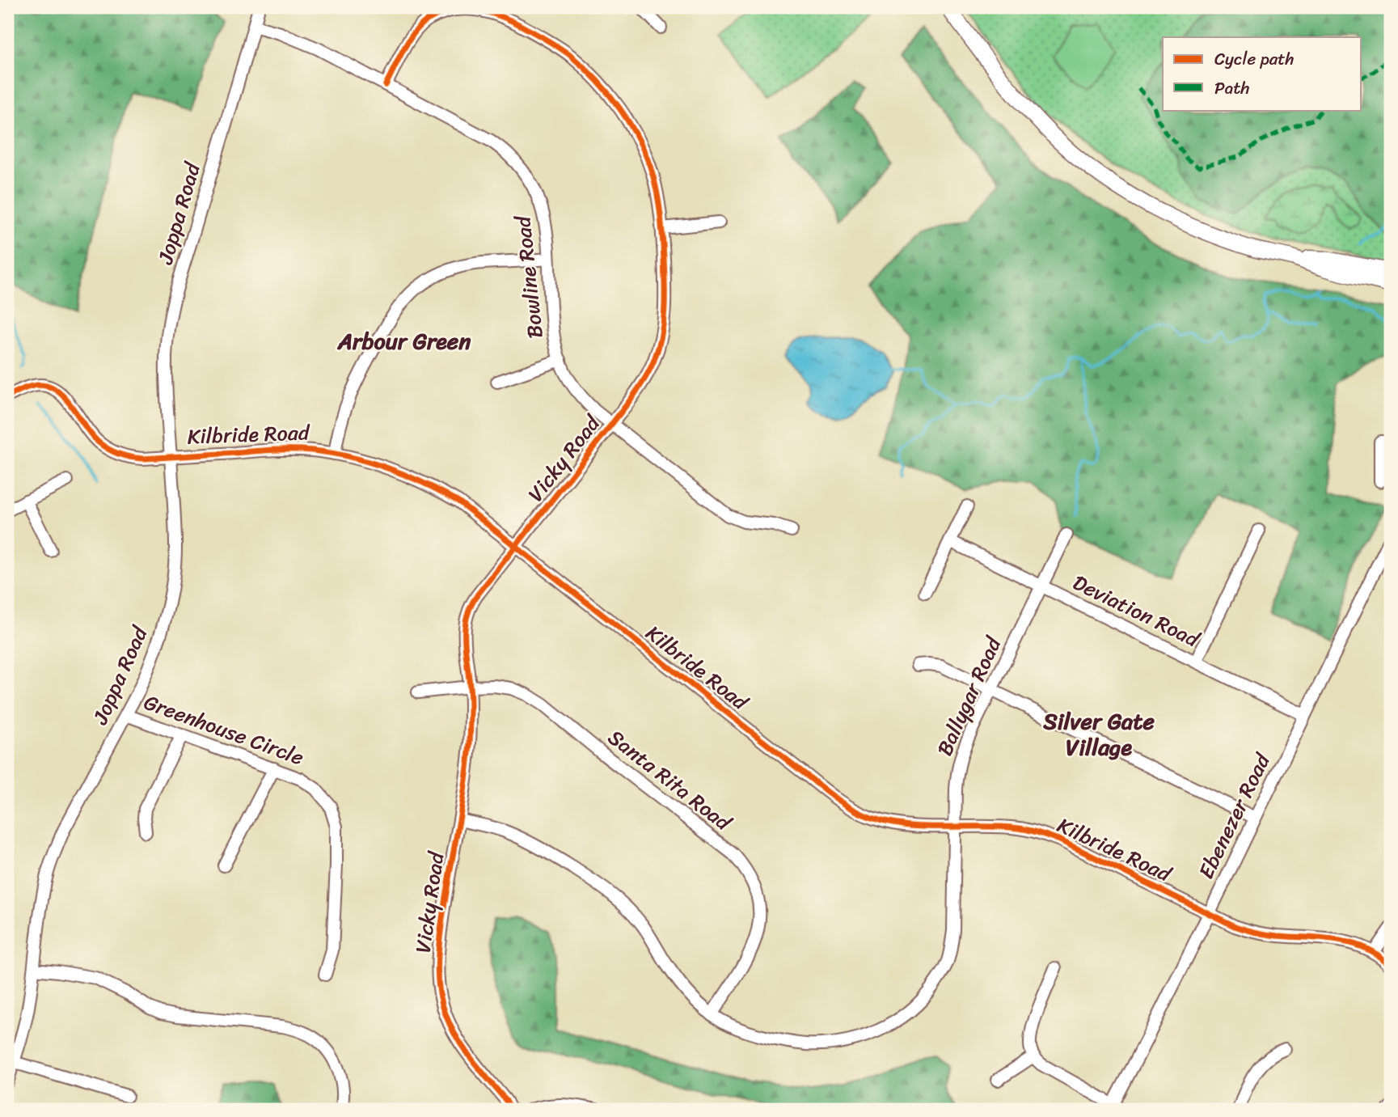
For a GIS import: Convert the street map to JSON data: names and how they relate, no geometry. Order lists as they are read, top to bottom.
{
  "streets": {
    "street": [
      "Joppa Road",
      "Bowline Road",
      "Kilbride Road",
      "Vicky Road",
      "Deviation Road",
      "Ballygar Road",
      "Greenhouse Circle",
      "Santa Rita Road",
      "Ebenezer Road"
    ]
  },
  "crossings": [
    ["Joppa Road", "Bowline Road"],
    ["Joppa Road", "Kilbride Road"],
    ["Joppa Road", "Greenhouse Circle"],
    ["Bowline Road", "Vicky Road"],
    ["Kilbride Road", "Vicky Road"],
    ["Kilbride Road", "Ballygar Road"],
    ["Kilbride Road", "Ebenezer Road"],
    ["Vicky Road", "Ballygar Road"],
    ["Vicky Road", "Santa Rita Road"],
    ["Deviation Road", "Ballygar Road"],
    ["Deviation Road", "Ebenezer Road"],
    ["Ballygar Road", "Santa Rita Road"]
  ],
  "districts": ["Arbour Green", "Silver Gate Village"],
  "legend": ["Cycle path", "Path"]
}
